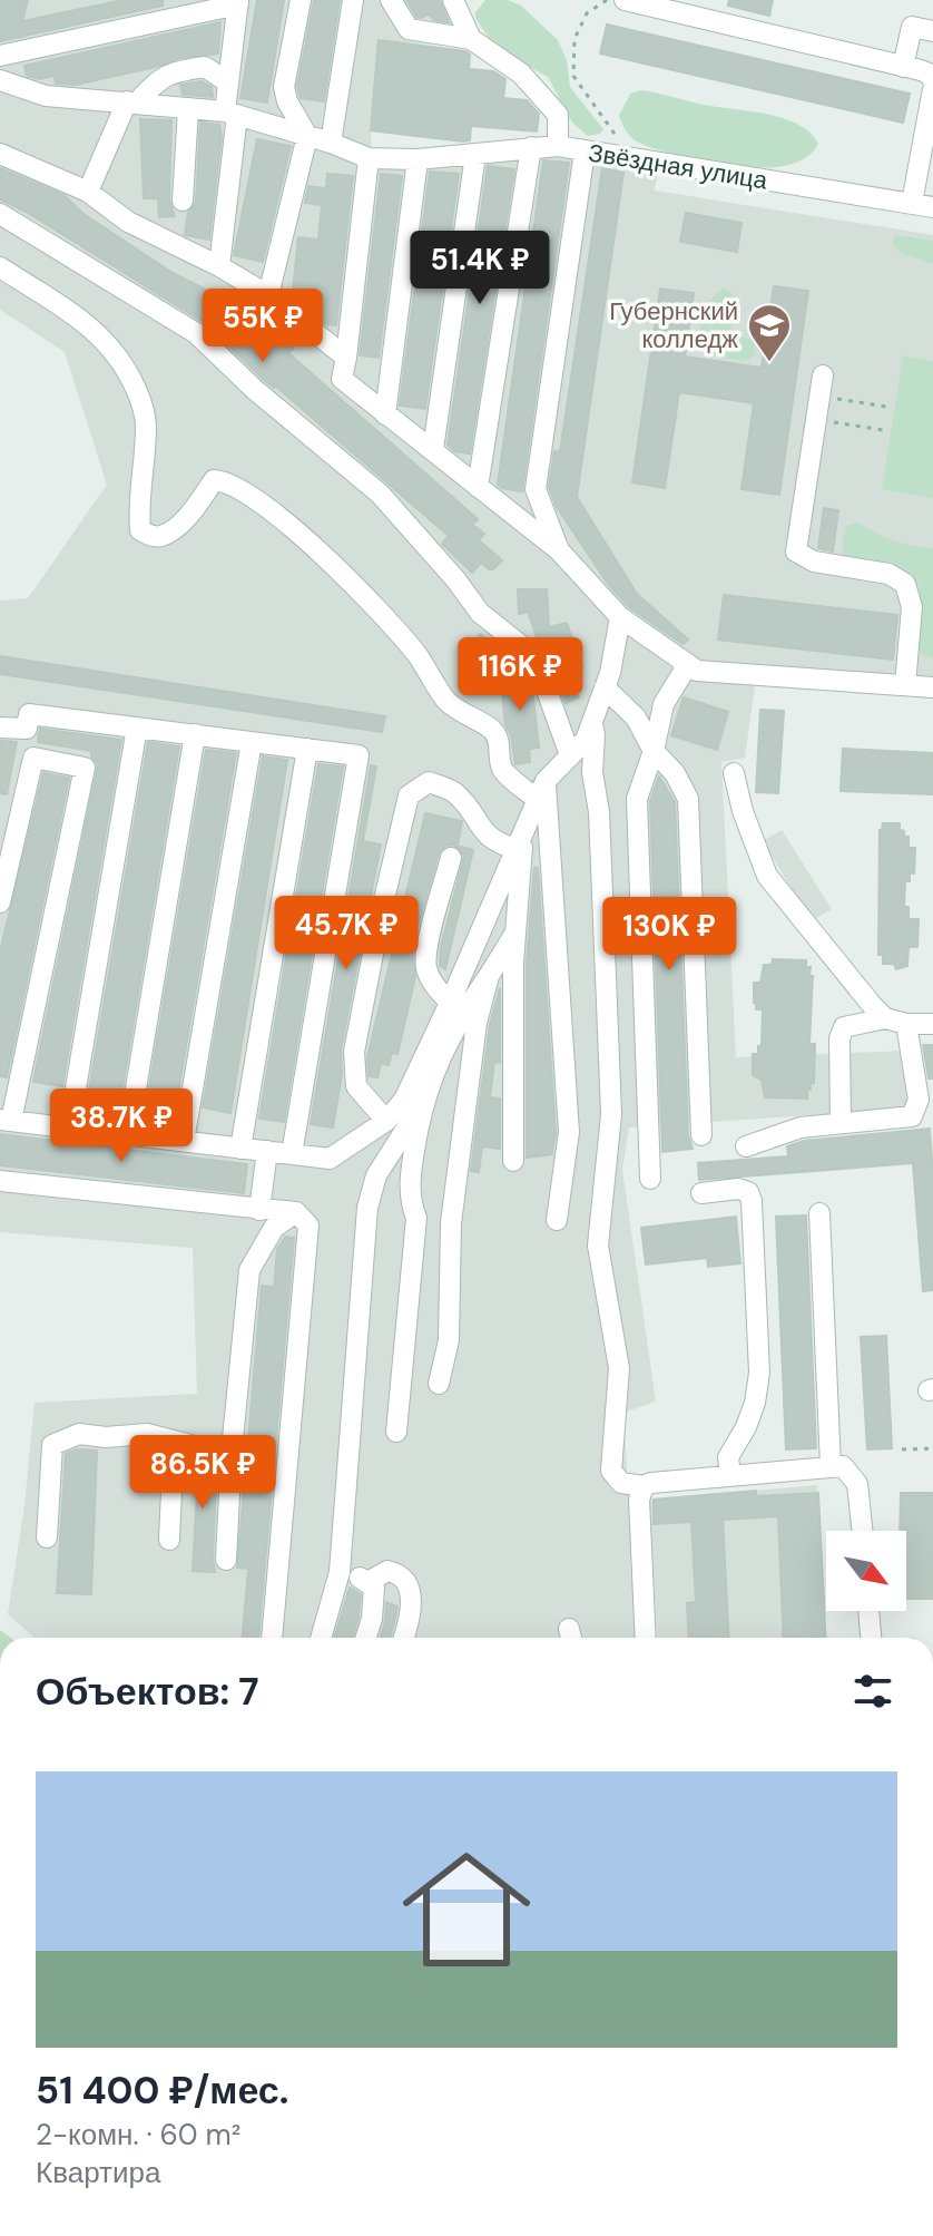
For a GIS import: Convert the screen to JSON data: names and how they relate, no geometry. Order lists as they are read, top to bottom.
{
  "streets": {
    "street": ["Звёздная улица"]
  },
  "places": {
    "school or university": ["Губернский колледж"]
  },
  "north": "bottom right",
  "page": {
    "price": [
      "51.4K ₽",
      "55K ₽",
      "116K ₽",
      "45.7K ₽",
      "130K ₽",
      "38.7K ₽",
      "86.5K ₽"
    ],
    "heading": "Объектов: 7",
    "list": [
      {
        "name": "51 400 ₽/мес.",
        "note": "2-комн. · 60 m² · Квартира"
      }
    ]
  }
}
